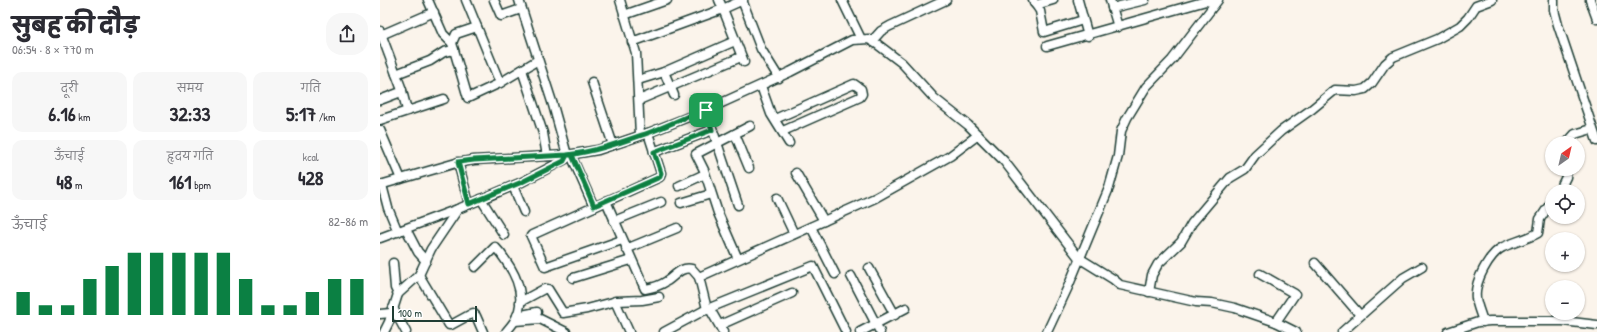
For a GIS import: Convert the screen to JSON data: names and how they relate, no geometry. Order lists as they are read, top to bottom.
{
  "scale_bar": "100 m",
  "north": "top right",
  "page": {
    "heading": ["सुबह की दौड़", "06:54 · 8 × 770 m"],
    "stats": [
      ["दूरी", "6.16 km"],
      ["समय", "32:33"],
      ["गति", "5:17 /km"],
      ["ऊँचाई", "48 m"],
      ["हृदय गति", "161 bpm"],
      ["kcal", "428"]
    ],
    "map_buttons": ["+", "−"],
    "chart": ["ऊँचाई", "82–86 m"],
    "scale": "100 m"
  }
}
